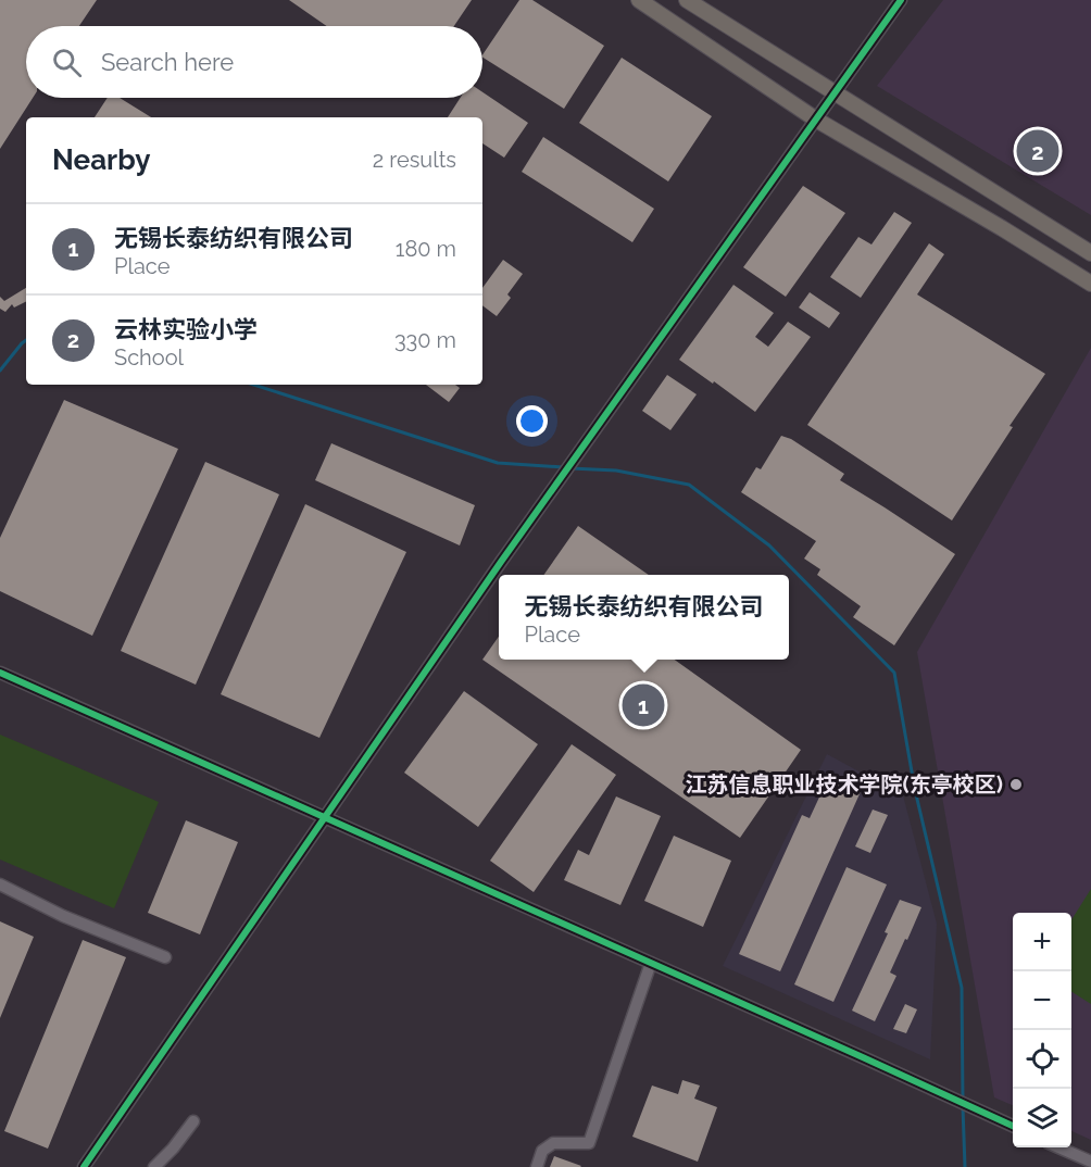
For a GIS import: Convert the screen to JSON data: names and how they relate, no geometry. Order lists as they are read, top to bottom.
{
  "places": ["江苏信息职业技术学院(东亭校区)"],
  "page": {
    "search": "Search here",
    "heading": ["Nearby", "2 results"],
    "pins": ["2", "1"],
    "list": [
      {
        "mark": "1",
        "name": "无锡长泰纺织有限公司",
        "note": "Place",
        "value": "180 m"
      },
      {
        "mark": "2",
        "name": "云林实验小学",
        "note": "School",
        "value": "330 m"
      }
    ],
    "popup": ["无锡长泰纺织有限公司", "Place"],
    "map_buttons": ["+", "−"]
  }
}
